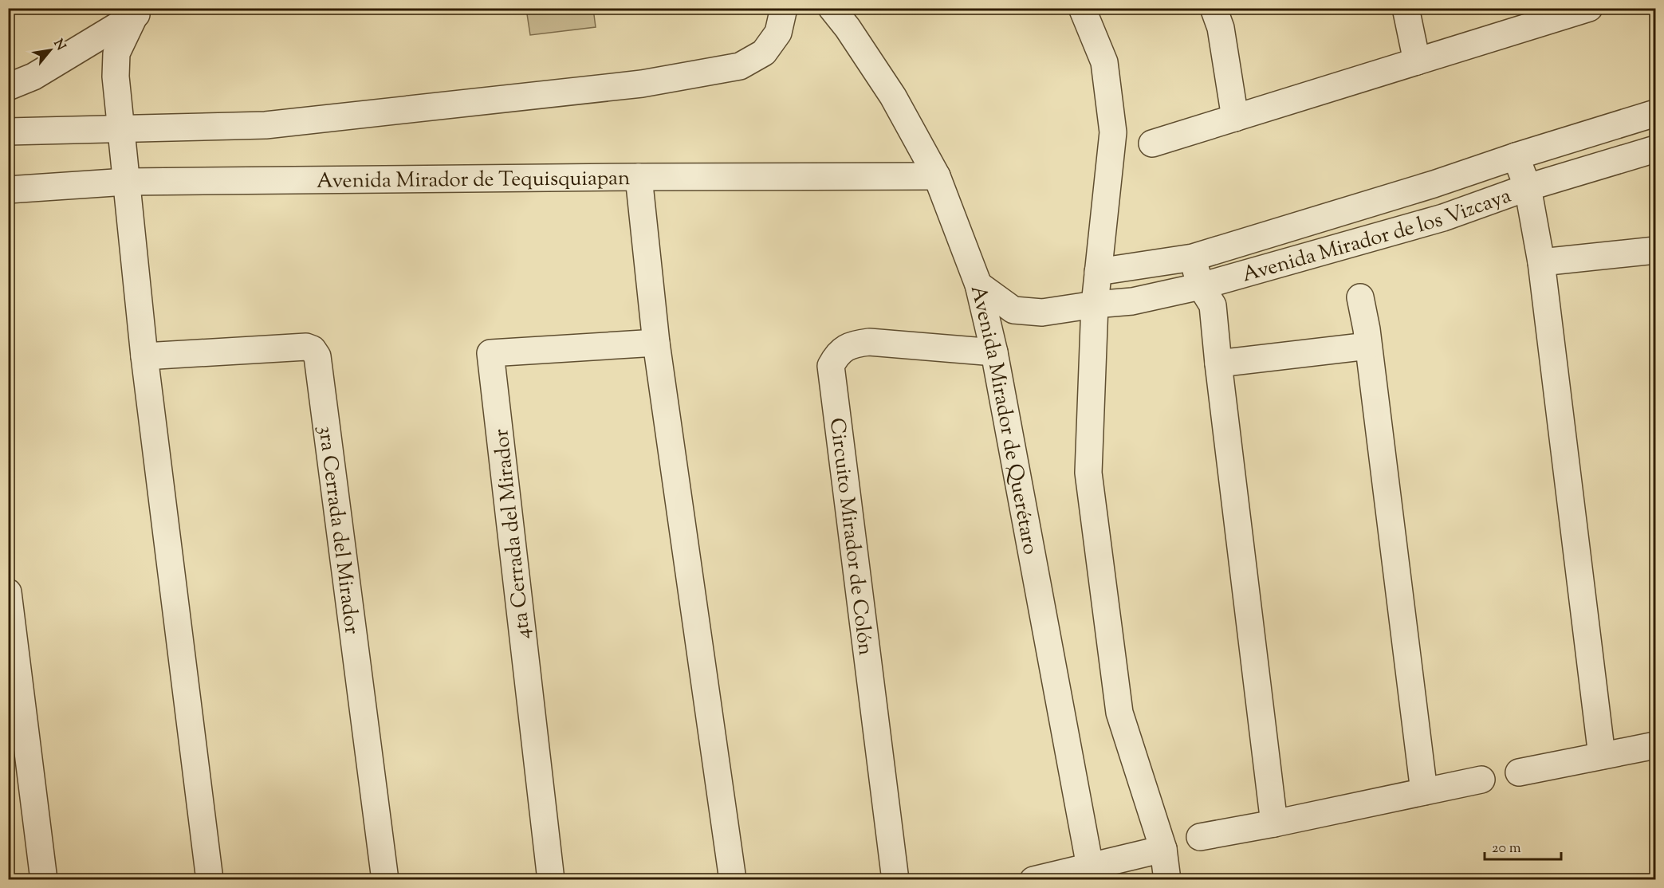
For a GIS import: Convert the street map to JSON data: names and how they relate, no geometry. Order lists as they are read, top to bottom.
{
  "streets": {
    "street": [
      "Avenida Mirador de Tequisquiapan",
      "Avenida Mirador de los Vizcaya",
      "Avenida Mirador de Querétaro",
      "3ra Cerrada del Mirador",
      "4ta Cerrada del Mirador",
      "Circuito Mirador de Colón"
    ]
  },
  "crossings": [
    ["Avenida Mirador de Tequisquiapan", "Avenida Mirador de Querétaro"],
    ["Avenida Mirador de los Vizcaya", "Avenida Mirador de Querétaro"],
    ["Avenida Mirador de Querétaro", "Circuito Mirador de Colón"]
  ],
  "scale_bar": "20 m",
  "north": "top right"
}
